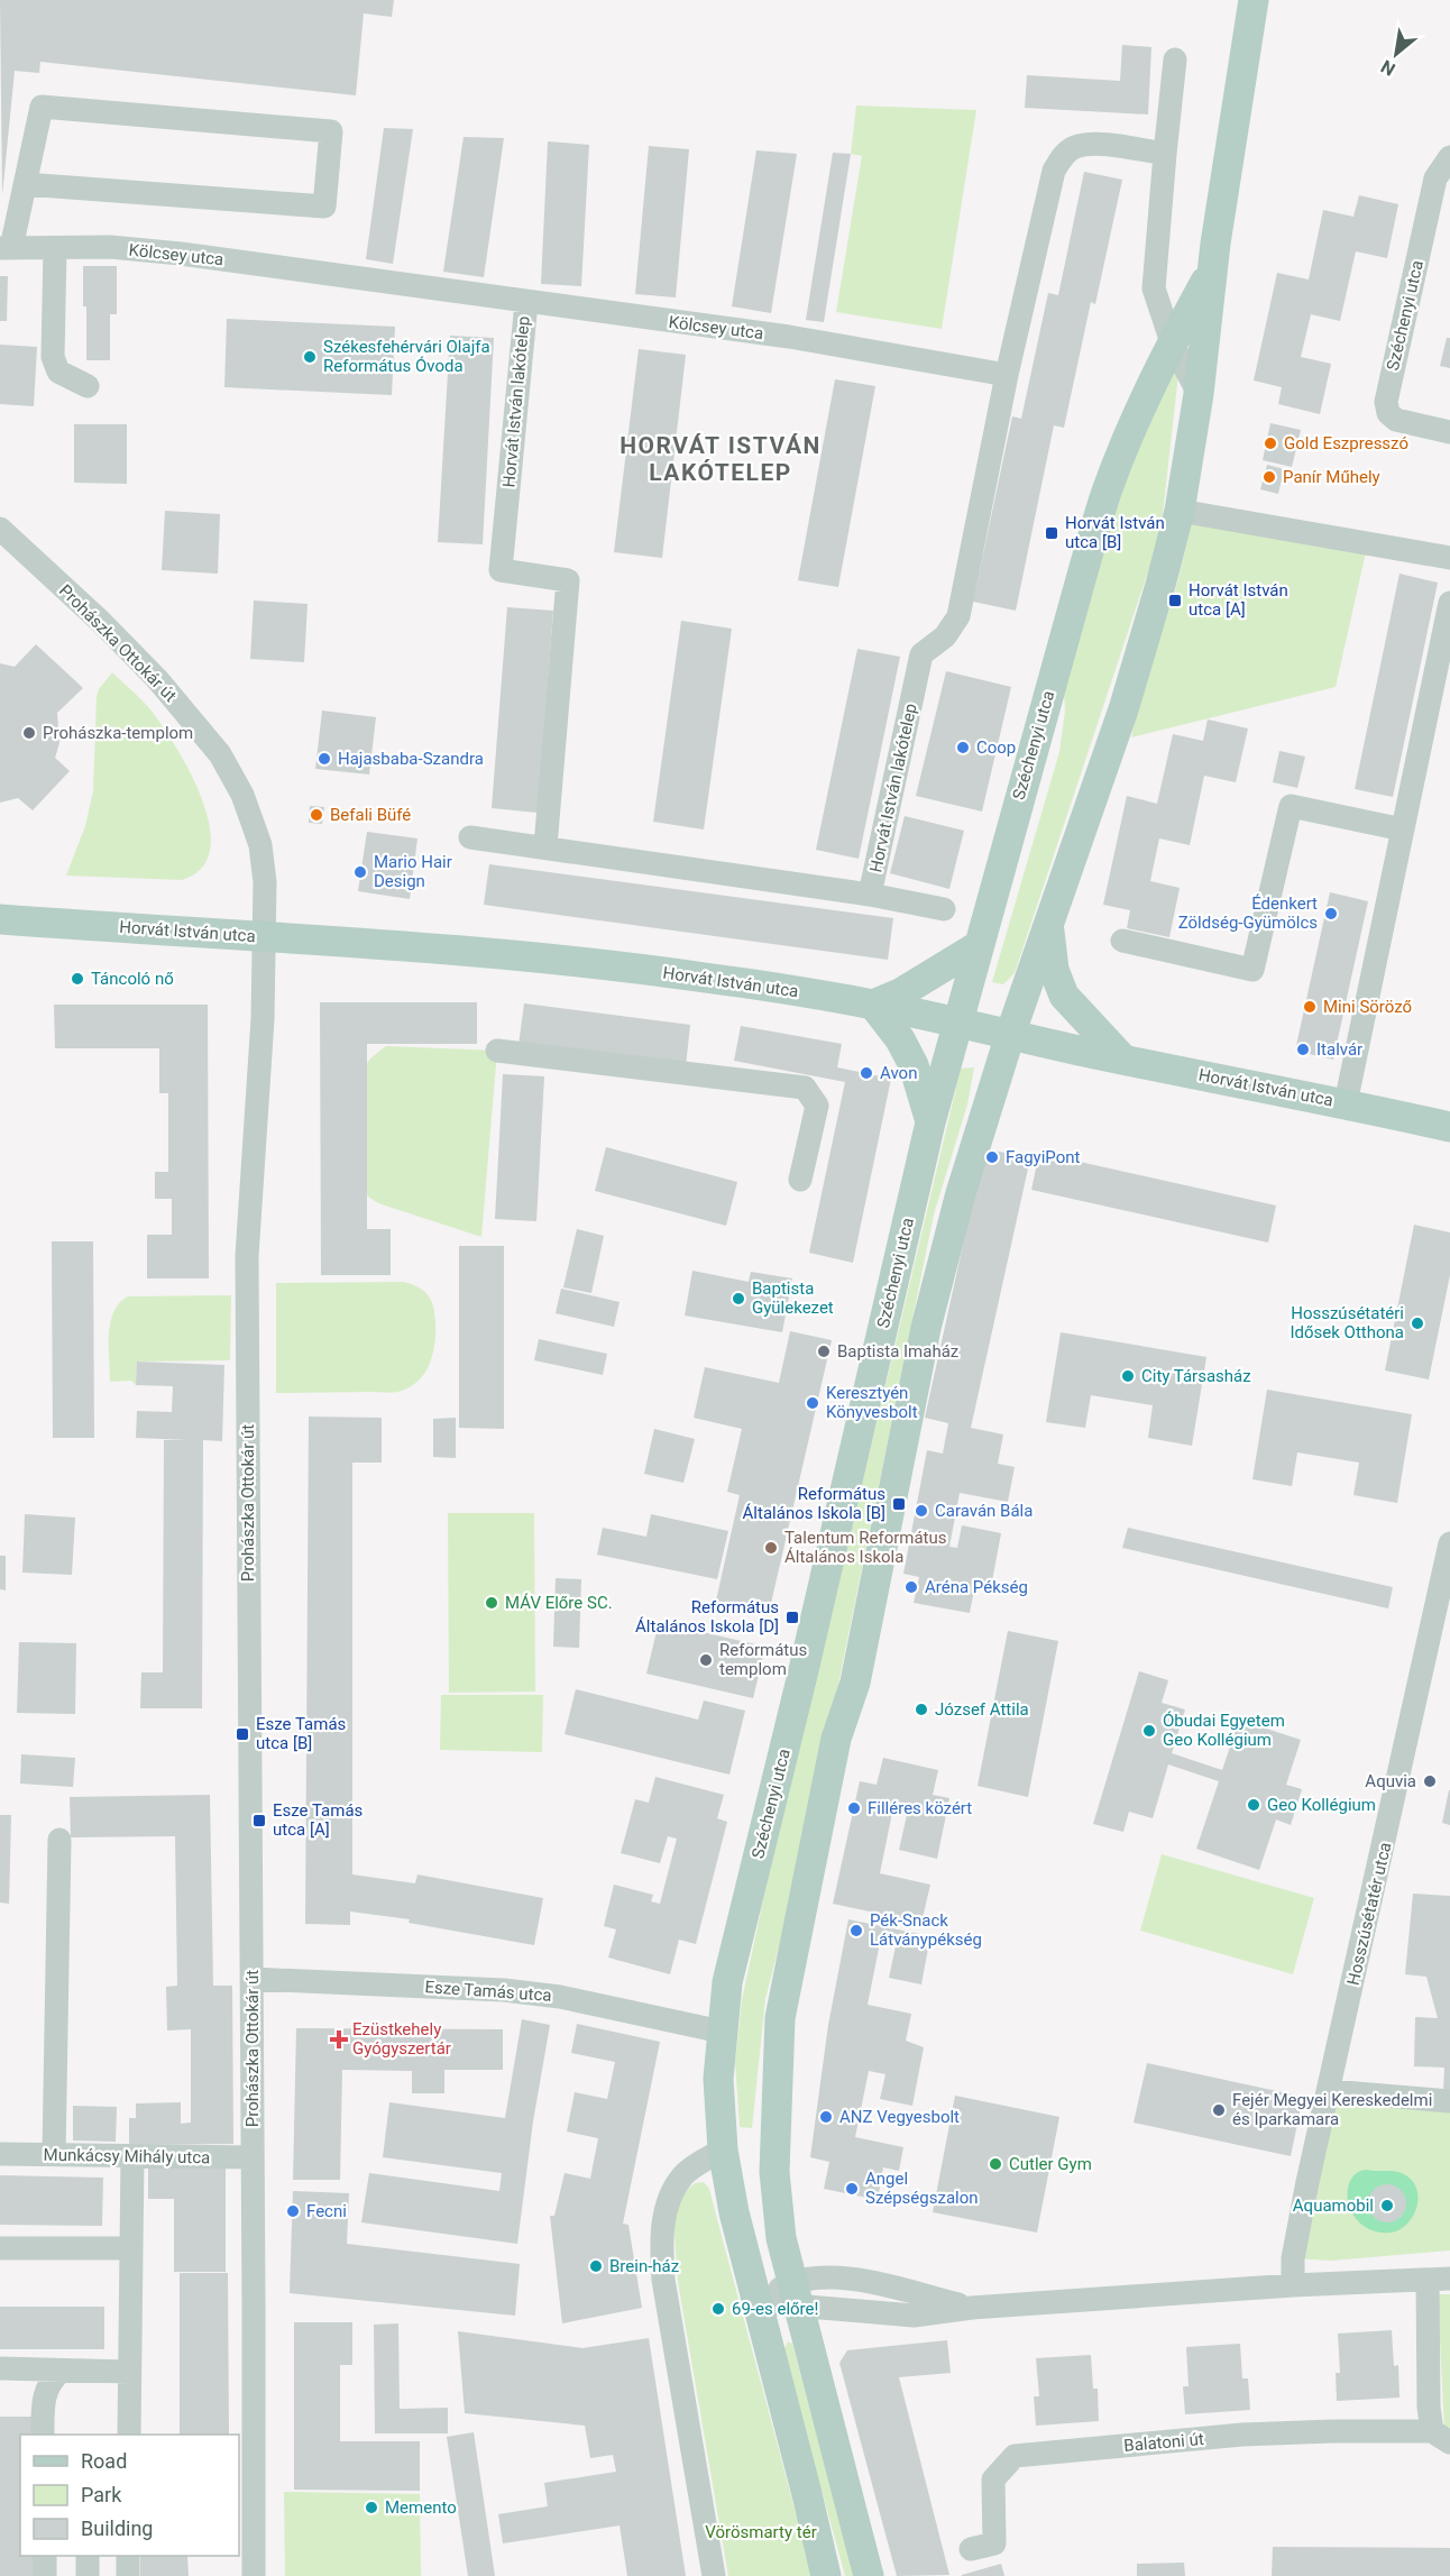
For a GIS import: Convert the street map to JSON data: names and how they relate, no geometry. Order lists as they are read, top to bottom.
{
  "streets": {
    "main road": ["Széchenyi utca", "Horvát István utca"],
    "street": [
      "Kölcsey utca",
      "Horvát István lakótelep",
      "Prohászka Ottokár út",
      "Hosszúsétatér utca",
      "Esze Tamás utca",
      "Munkácsy Mihály utca",
      "Balatoni út"
    ]
  },
  "crossings": [
    ["Kölcsey utca", "Horvát István lakótelep"],
    ["Széchenyi utca", "Horvát István utca"],
    ["Széchenyi utca", "Esze Tamás utca"],
    ["Széchenyi utca", "Balatoni út"],
    ["Prohászka Ottokár út", "Horvát István utca"],
    ["Prohászka Ottokár út", "Esze Tamás utca"],
    ["Prohászka Ottokár út", "Munkácsy Mihály utca"],
    ["Hosszúsétatér utca", "Balatoni út"]
  ],
  "districts": ["HORVÁT ISTVÁN LAKÓTELEP"],
  "parks": ["Vörösmarty tér"],
  "places": {
    "other": [
      "Székesfehérvári Olajfa Református Óvoda",
      "Gold Eszpresszó",
      "Panír Műhely",
      "Prohászka-templom",
      "Coop",
      "Hajasbaba-Szandra",
      "Befali Büfé",
      "Mario Hair Design",
      "Édenkert Zöldség-Gyümölcs",
      "Táncoló nő",
      "Mini Söröző",
      "Italvár",
      "Avon",
      "FagyiPont",
      "Baptista Gyülekezet",
      "Hosszúsétatéri Idősek Otthona",
      "Baptista Imaház",
      "City Társasház",
      "Keresztyén Könyvesbolt",
      "Caraván Bála",
      "Talentum Református Általános Iskola",
      "Aréna Pékség",
      "MÁV Előre SC.",
      "Református templom",
      "József Attila",
      "Óbudai Egyetem Geo Kollégium",
      "Aquvia",
      "Geo Kollégium",
      "Filléres közért",
      "Pék-Snack Látványpékség",
      "Fejér Megyei Kereskedelmi és Iparkamara",
      "ANZ Vegyesbolt",
      "Cutler Gym",
      "Angel Szépségszalon",
      "Aquamobil",
      "Fecni",
      "Brein-ház",
      "69-es előre!",
      "Memento"
    ],
    "transit": [
      "Horvát István utca [B]",
      "Horvát István utca [A]",
      "Református Általános Iskola [B]",
      "Református Általános Iskola [D]",
      "Esze Tamás utca [B]",
      "Esze Tamás utca [A]"
    ],
    "health": ["Ezüstkehely Gyógyszertár"]
  },
  "legend": ["Road", "Park", "Building"],
  "north": "bottom left"
}
